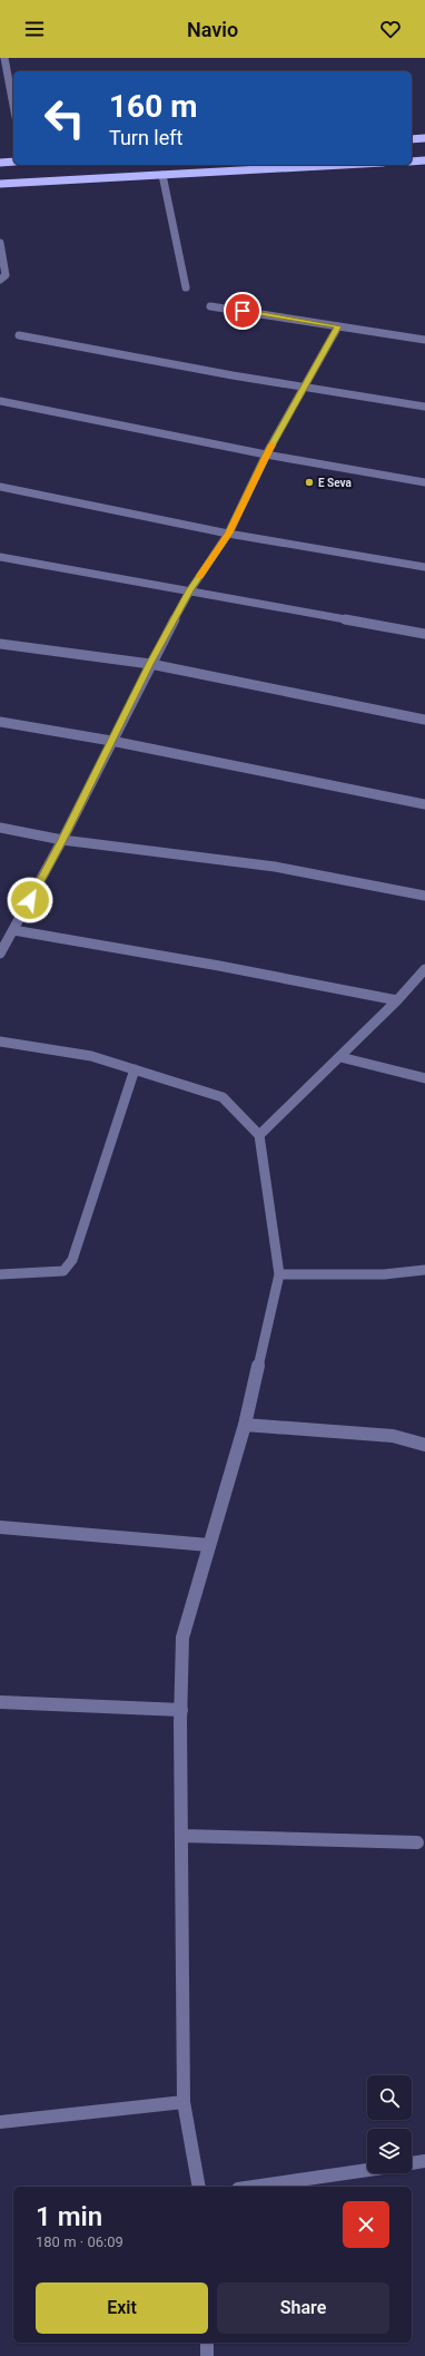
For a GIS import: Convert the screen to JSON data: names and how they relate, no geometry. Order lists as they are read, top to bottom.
{
  "places": ["E Seva"],
  "page": {
    "header": "Navio",
    "turn": ["160 m", "Turn left"],
    "heading": ["1 min", "180 m · 06:09"],
    "buttons": ["Exit", "Share"]
  }
}
